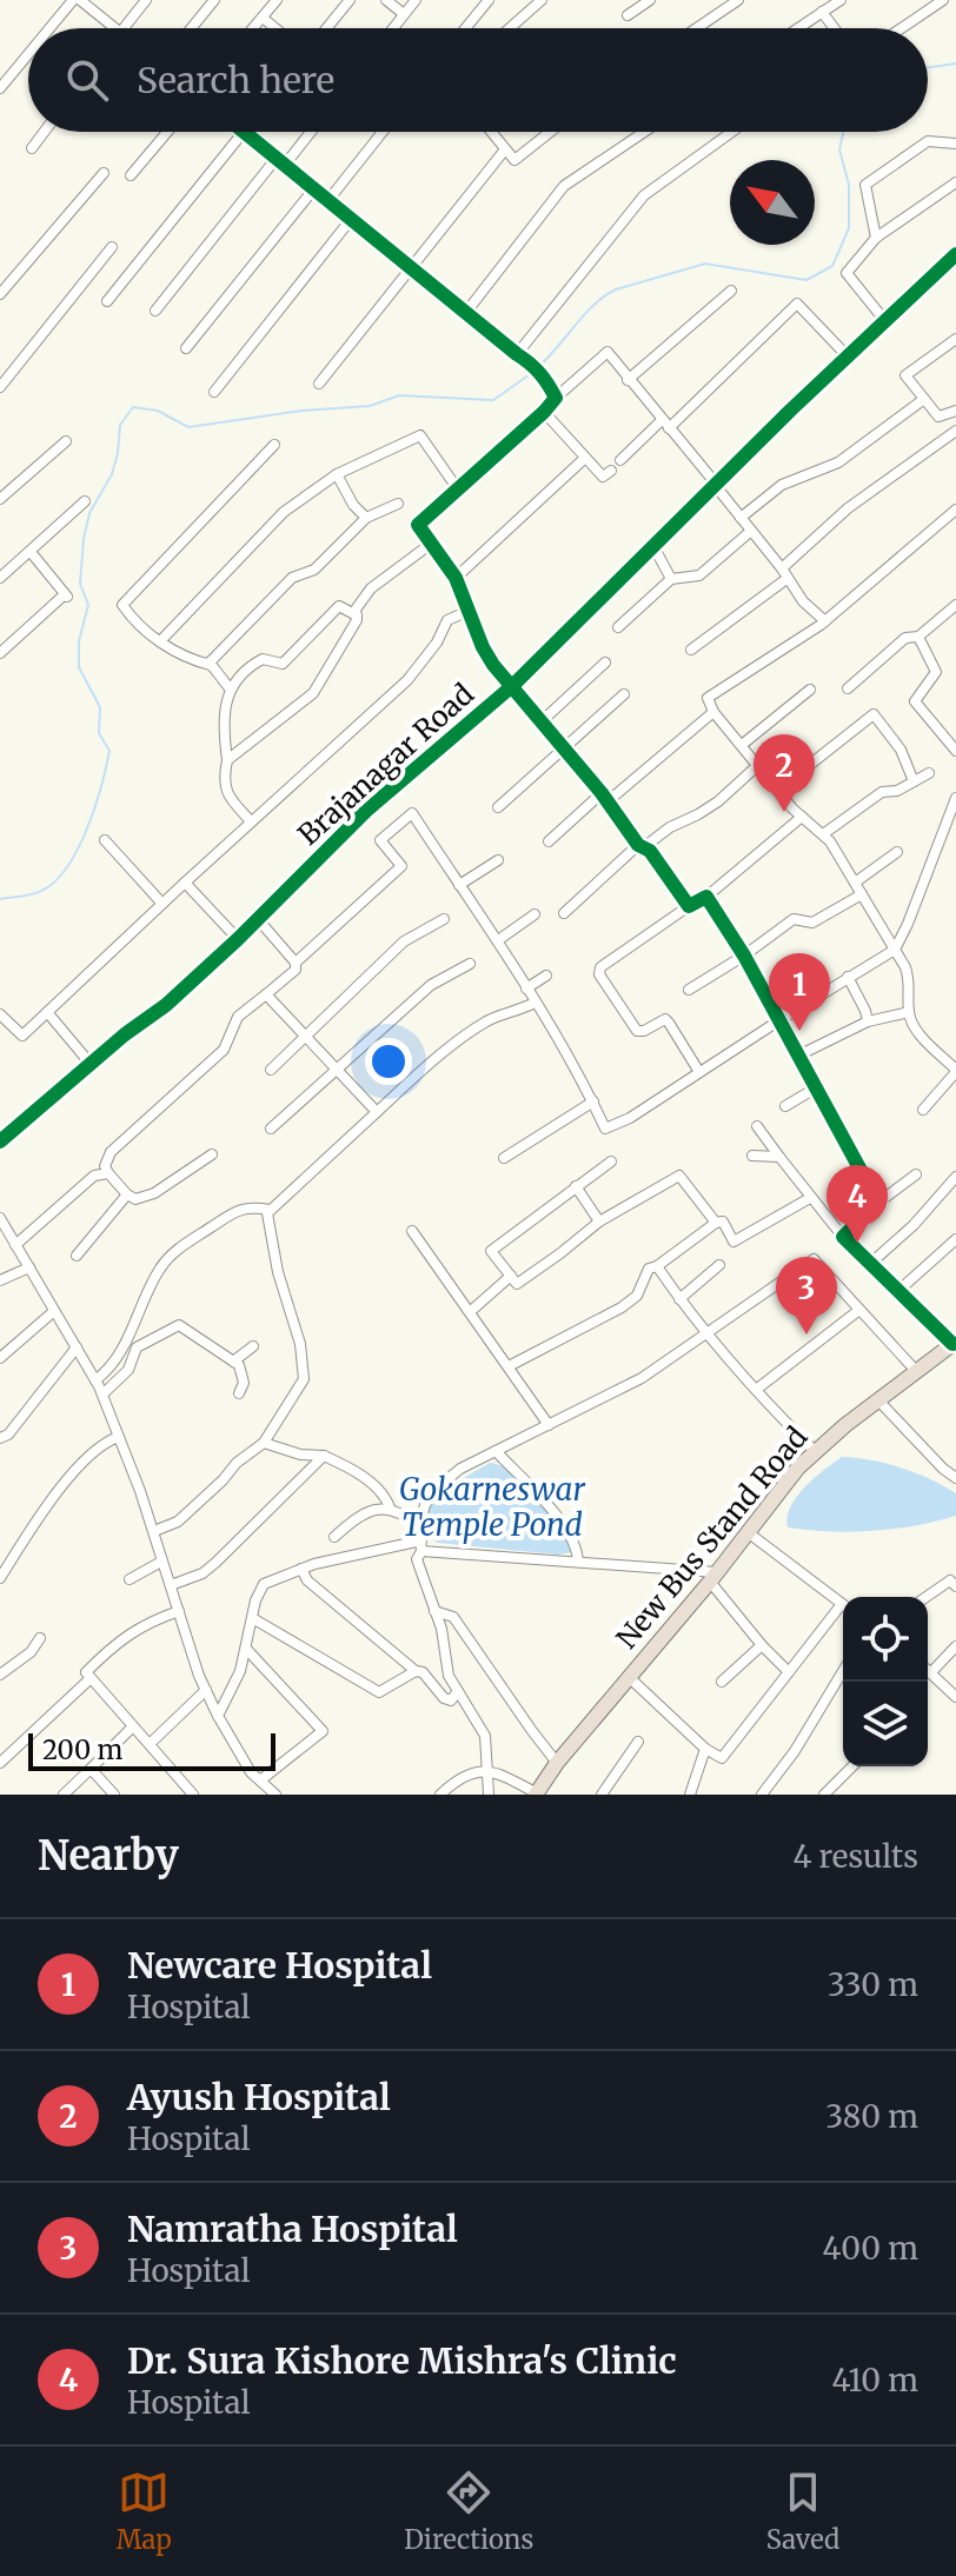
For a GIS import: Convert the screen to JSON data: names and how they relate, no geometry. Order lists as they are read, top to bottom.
{
  "streets": {
    "highway": ["New Bus Stand Road"],
    "street": ["Brajanagar Road"]
  },
  "water": ["Gokarneswar Temple Pond"],
  "scale_bar": "200 m",
  "north": "top left",
  "page": {
    "search": "Search here",
    "pins": [
      "2",
      "1",
      "4",
      "3"
    ],
    "scale": "200 m",
    "heading": ["Nearby", "4 results"],
    "list": [
      {
        "mark": "1",
        "name": "Newcare Hospital",
        "note": "Hospital",
        "value": "330 m"
      },
      {
        "mark": "2",
        "name": "Ayush Hospital",
        "note": "Hospital",
        "value": "380 m"
      },
      {
        "mark": "3",
        "name": "Namratha Hospital",
        "note": "Hospital",
        "value": "400 m"
      },
      {
        "mark": "4",
        "name": "Dr. Sura Kishore Mishra's Clinic",
        "note": "Hospital",
        "value": "410 m"
      }
    ],
    "nav": ["Map", "Directions", "Saved"]
  }
}
